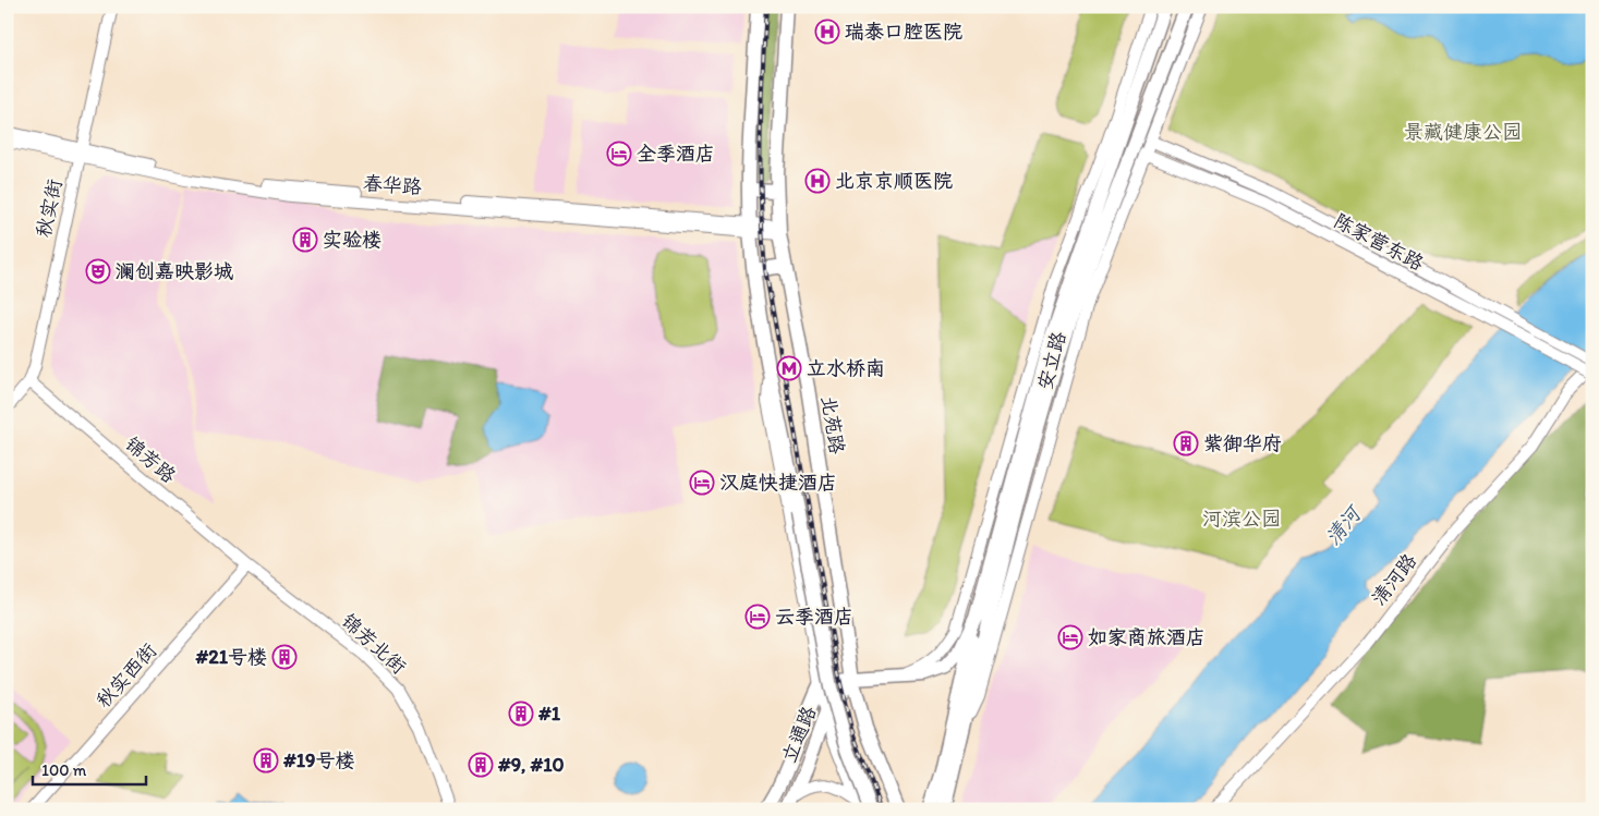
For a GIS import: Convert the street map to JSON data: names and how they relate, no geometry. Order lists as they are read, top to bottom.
{
  "streets": {
    "main road": ["安立路", "北苑路", "立通路"],
    "street": [
      "春华路",
      "秋实街",
      "陈家营东路",
      "锦芳路",
      "清河路",
      "锦芳北街",
      "秋实西街"
    ]
  },
  "crossings": [
    ["春华路", "秋实街"],
    ["春华路", "北苑路"],
    ["秋实街", "锦芳路"],
    ["陈家营东路", "安立路"],
    ["陈家营东路", "清河路"],
    ["安立路", "北苑路"],
    ["安立路", "立通路"],
    ["北苑路", "立通路"],
    ["锦芳路", "锦芳北街"],
    ["锦芳路", "秋实西街"],
    ["锦芳北街", "秋实西街"]
  ],
  "water": ["清河"],
  "parks": ["景藏健康公园", "河滨公园"],
  "places": {
    "hospital": ["瑞泰口腔医院", "北京京顺医院"],
    "hotel": [
      "全季酒店",
      "汉庭快捷酒店",
      "云季酒店",
      "如家商旅酒店"
    ],
    "building": [
      "实验楼",
      "紫御华府",
      "#21号楼",
      "#1",
      "#19号楼",
      "#9, #10"
    ],
    "theatre": ["澜创嘉映影城"],
    "metro station": ["立水桥南"]
  },
  "scale_bar": "100 m"
}
